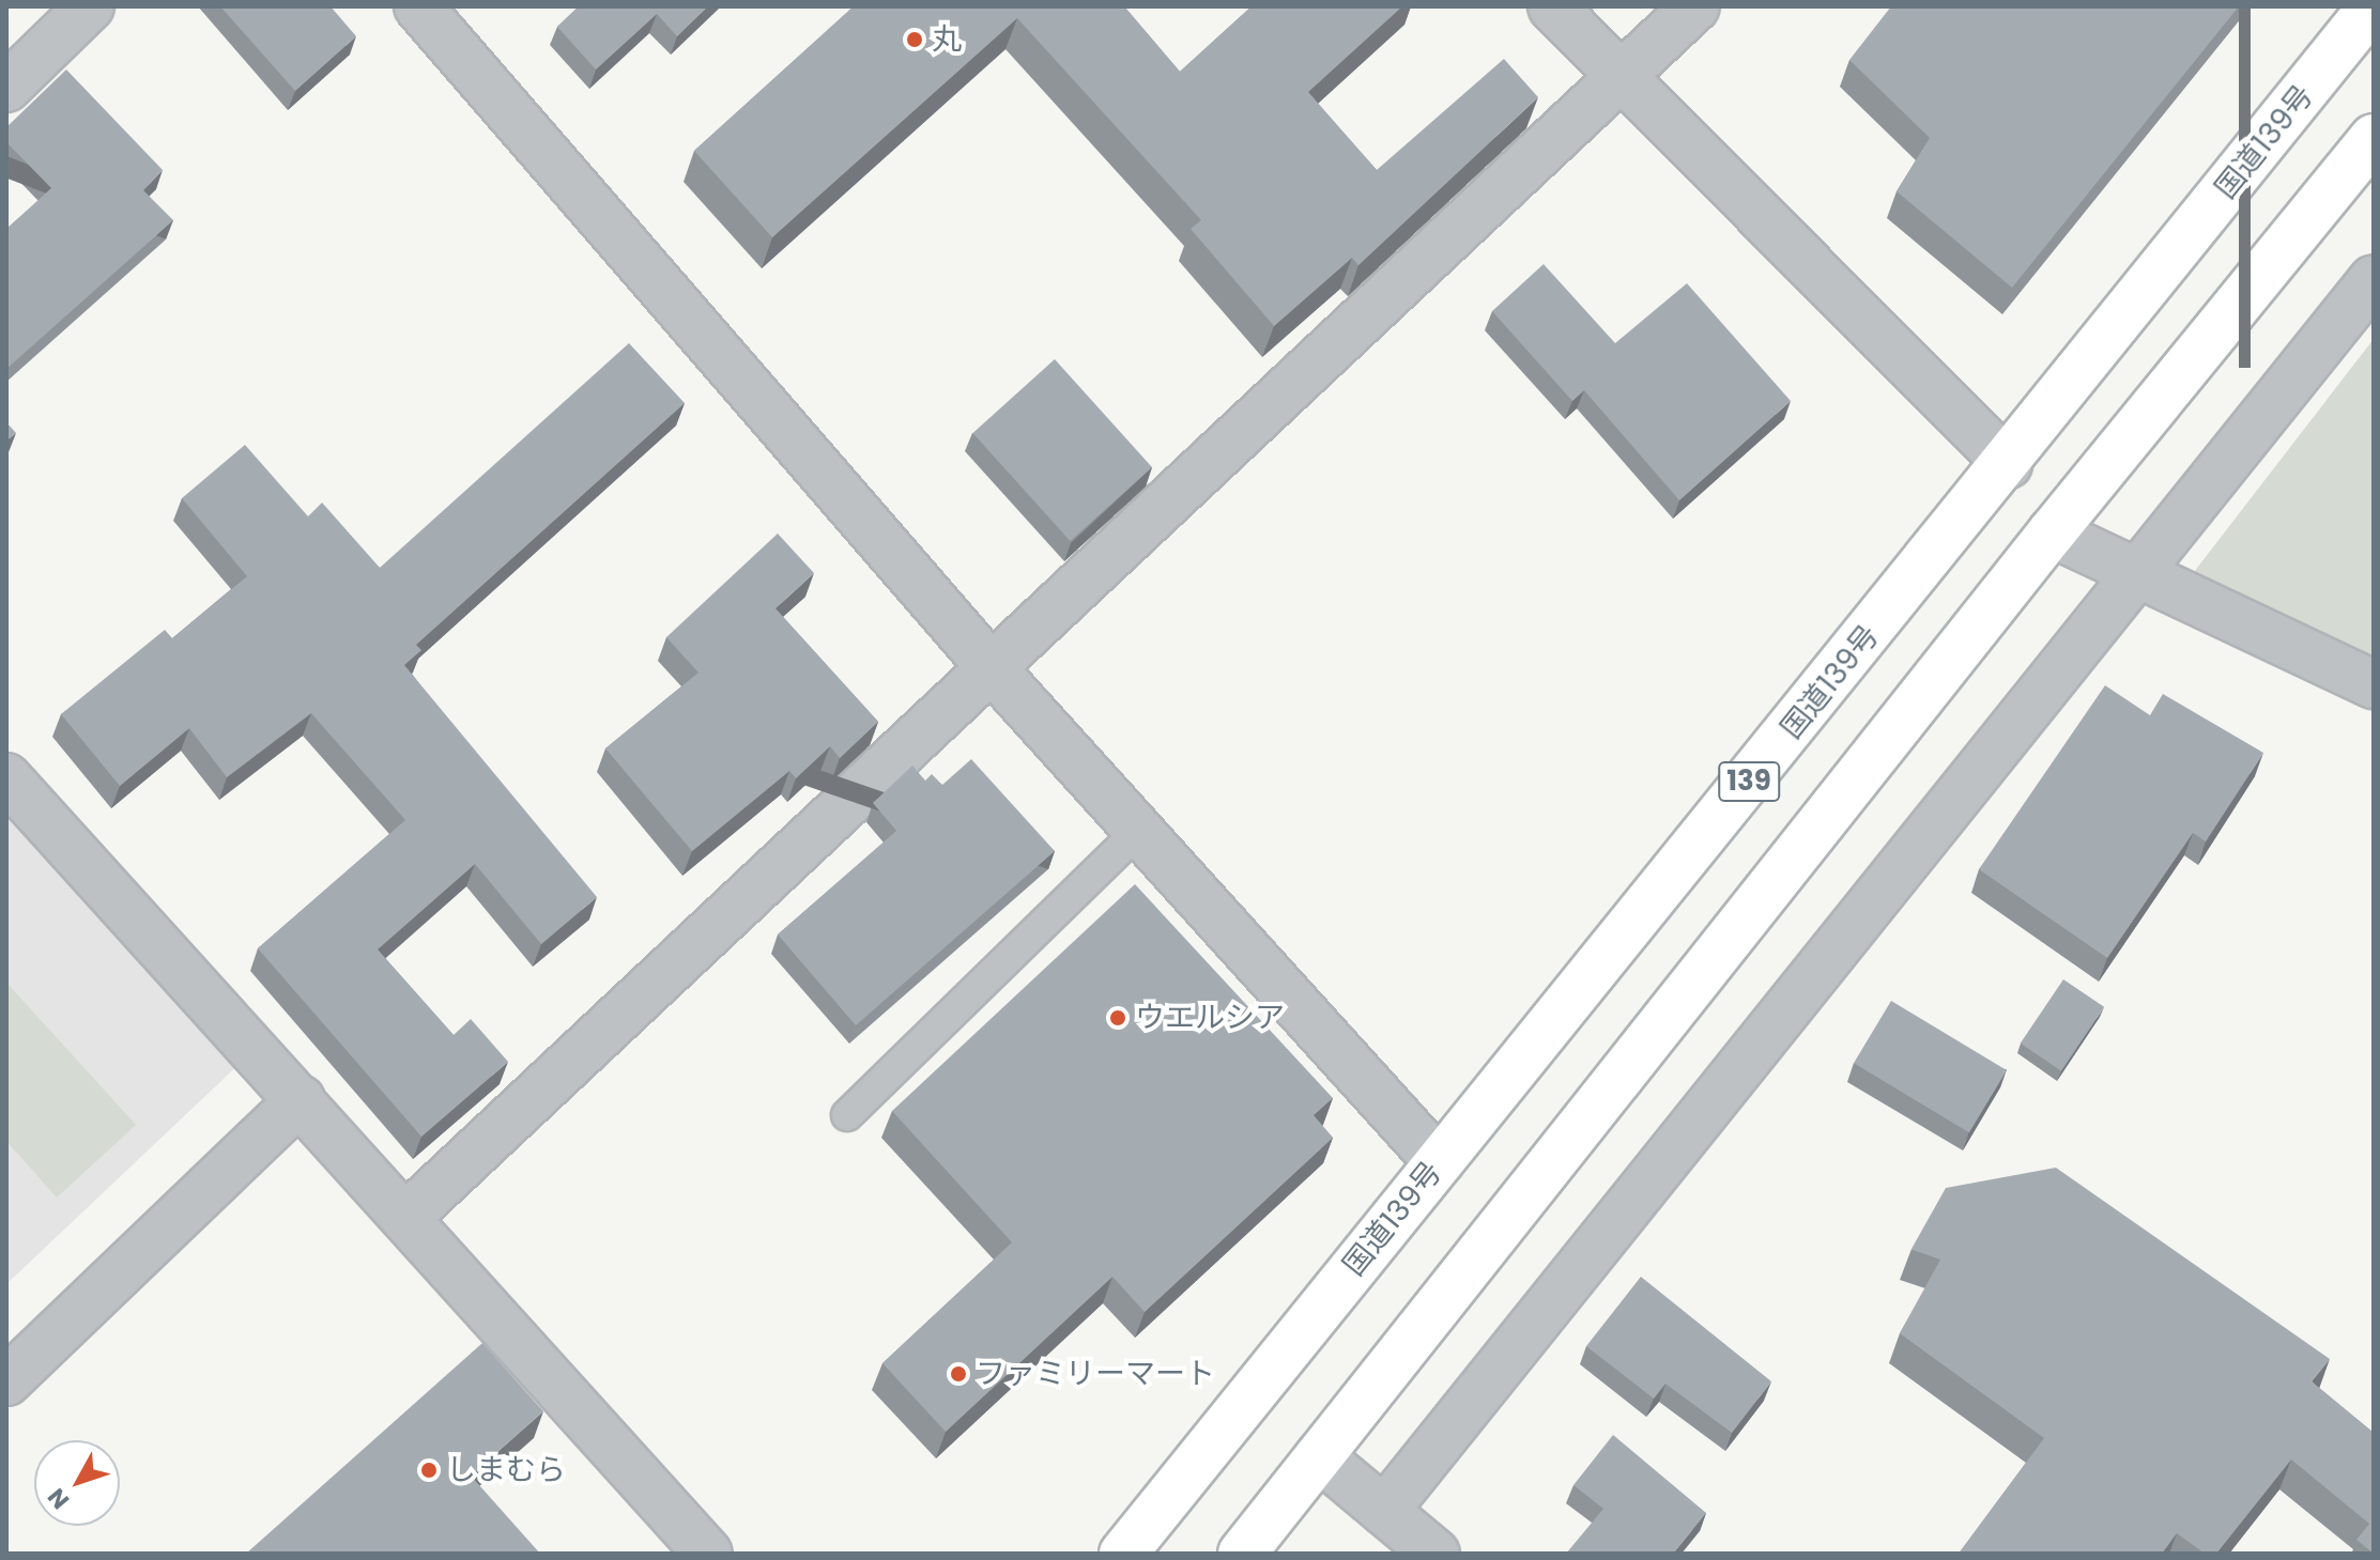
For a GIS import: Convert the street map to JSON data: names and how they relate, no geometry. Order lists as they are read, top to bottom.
{
  "streets": {
    "highway": ["国道139号", "139"]
  },
  "places": [
    "丸",
    "ウエルシア",
    "ファミリーマート",
    "しまむら"
  ],
  "north": "bottom left"
}
